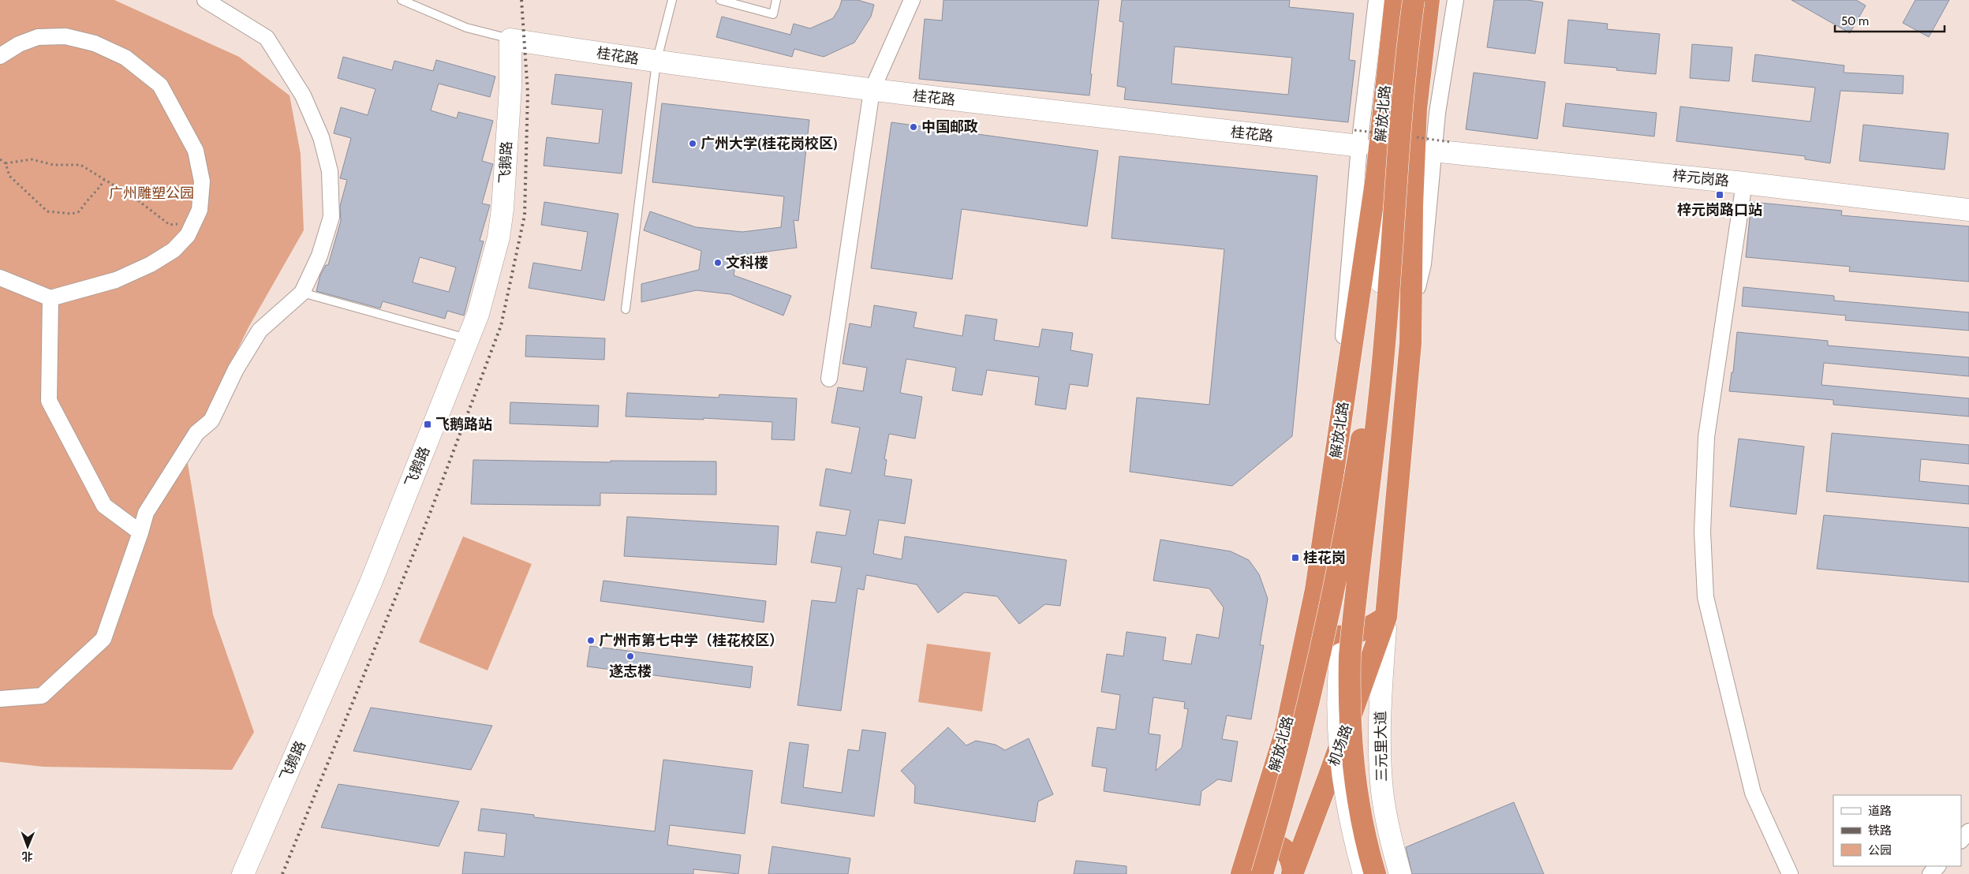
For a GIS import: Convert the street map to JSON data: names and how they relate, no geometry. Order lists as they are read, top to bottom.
{
  "streets": {
    "highway": ["解放北路", "机场路"],
    "street": [
      "桂花路",
      "飞鹅路",
      "梓元岗路",
      "三元里大道"
    ]
  },
  "crossings": [
    ["桂花路", "飞鹅路"],
    ["机场路", "三元里大道"]
  ],
  "parks": ["广州雕塑公园"],
  "places": {
    "other": [
      "中国邮政",
      "广州大学(桂花岗校区)",
      "文科楼",
      "广州市第七中学（桂花校区）",
      "遂志楼"
    ],
    "transit": ["梓元岗路口站", "飞鹅路站", "桂花岗"]
  },
  "legend": ["道路", "铁路", "公园"],
  "scale_bar": "50 m",
  "north": "bottom"
}
